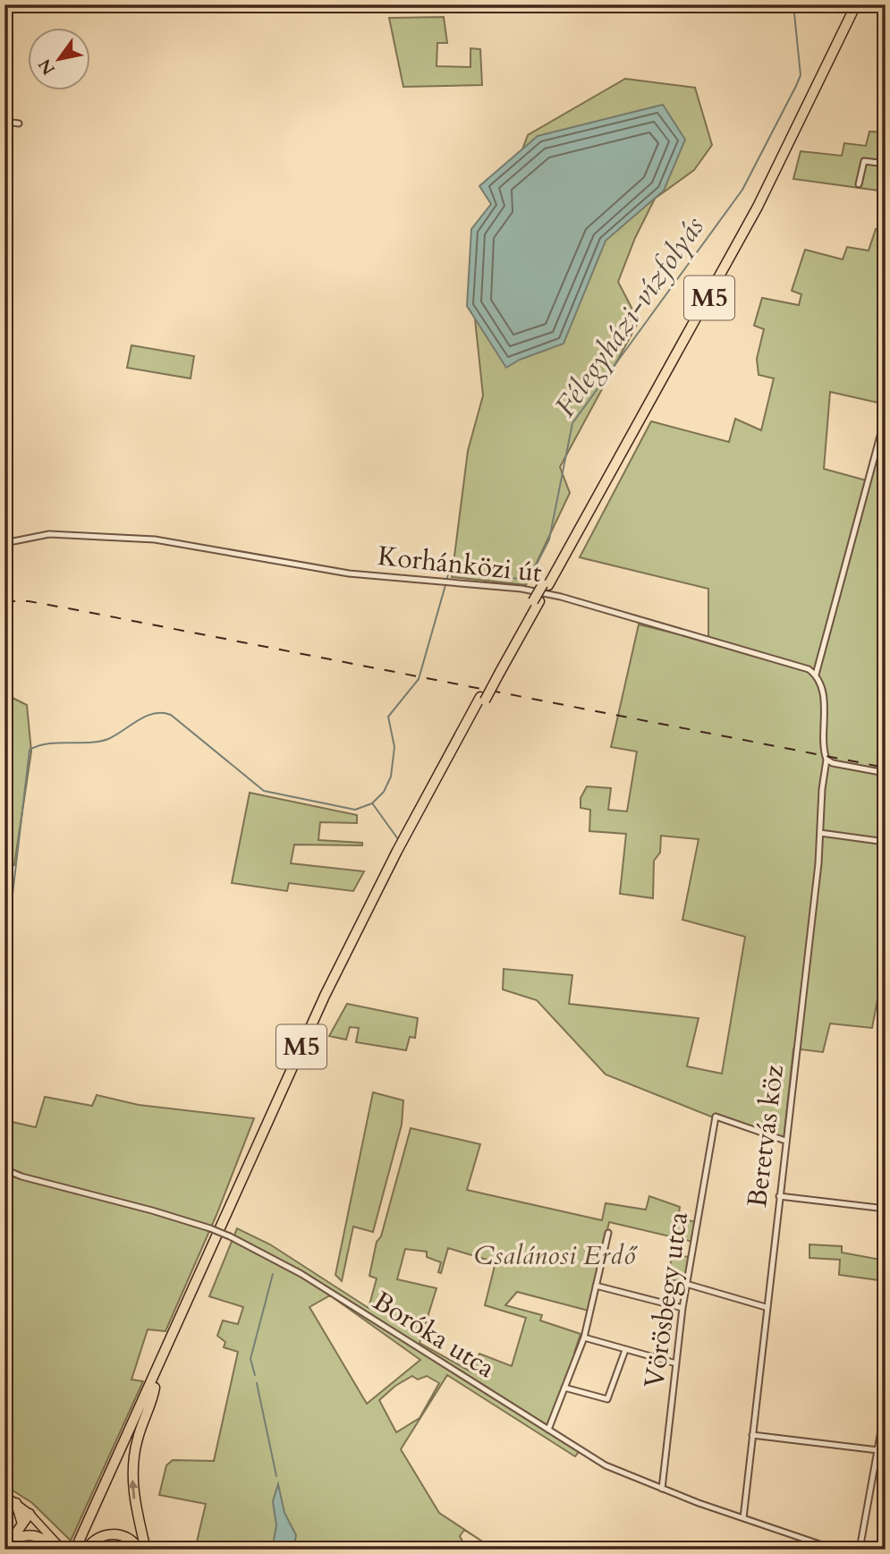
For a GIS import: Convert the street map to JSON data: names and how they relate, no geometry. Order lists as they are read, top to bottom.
{
  "streets": {
    "highway": ["M5"],
    "street": [
      "Korhánközi út",
      "Beretvás köz",
      "Vörösbegy utca",
      "Boróka utca"
    ]
  },
  "crossings": [
    ["Beretvás köz", "Vörösbegy utca"],
    ["Beretvás köz", "Boróka utca"],
    ["Vörösbegy utca", "Boróka utca"]
  ],
  "water": ["Félegyházi-vízfolyás"],
  "parks": ["Csalánosi Erdő"],
  "north": "bottom left"
}
